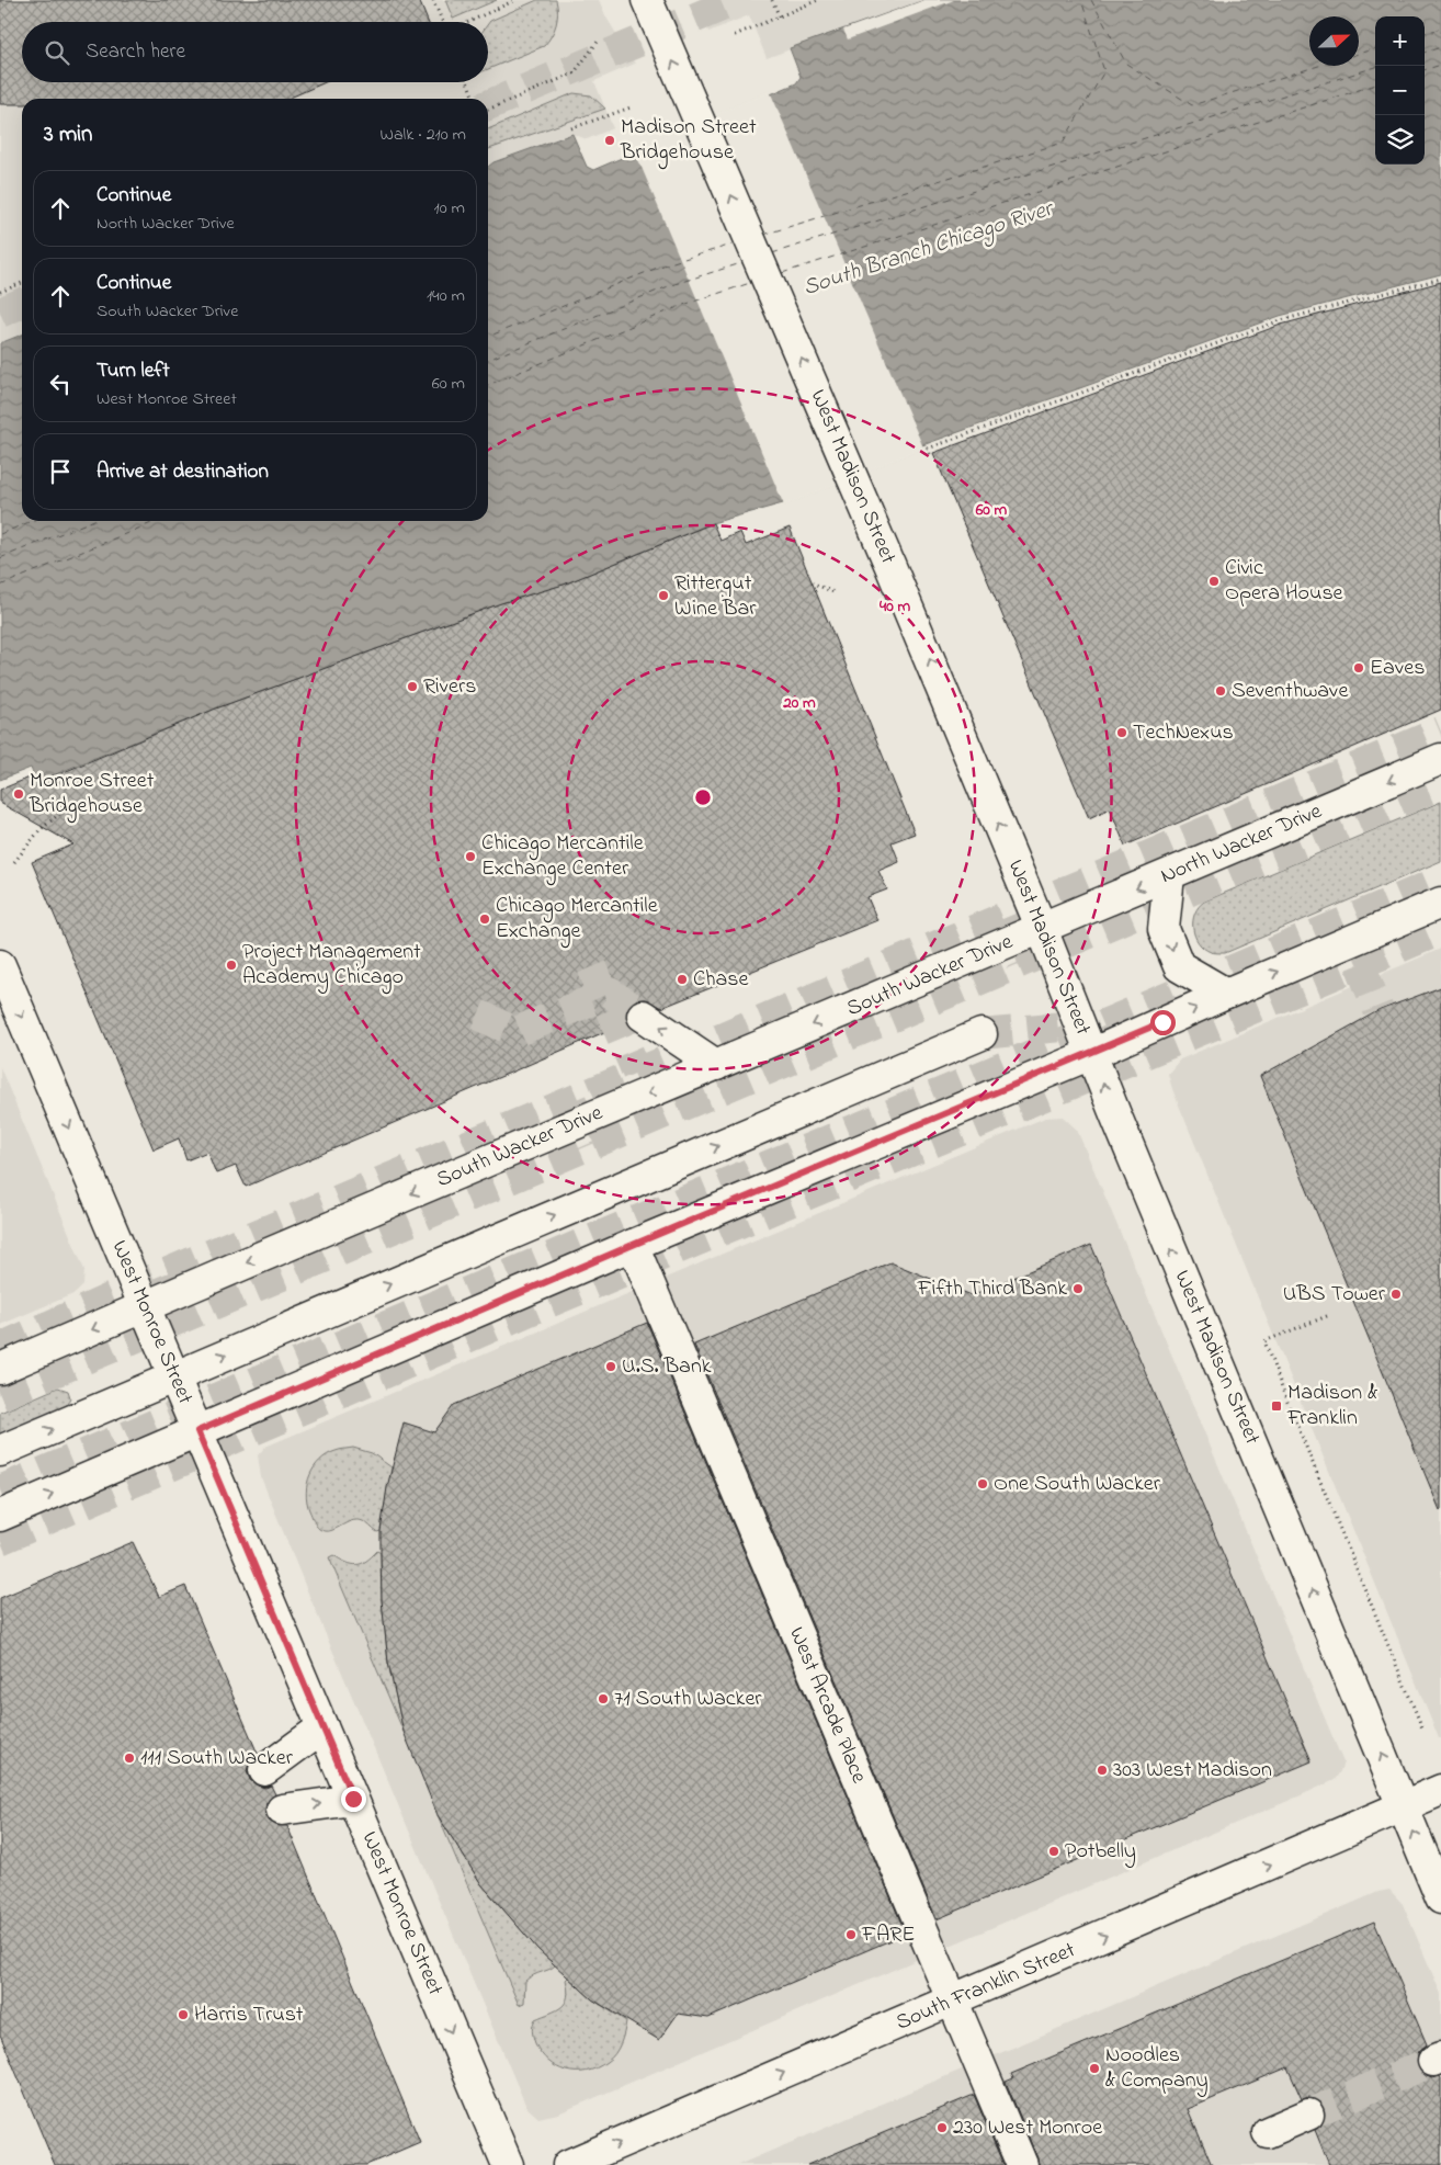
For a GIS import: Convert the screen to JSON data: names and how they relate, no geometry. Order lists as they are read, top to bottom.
{
  "streets": {
    "main road": [
      "West Madison Street",
      "North Wacker Drive",
      "South Wacker Drive",
      "West Monroe Street",
      "West Arcade Place",
      "South Franklin Street"
    ]
  },
  "crossings": [
    ["West Madison Street", "North Wacker Drive"],
    ["West Madison Street", "South Wacker Drive"],
    ["West Madison Street", "South Franklin Street"],
    ["North Wacker Drive", "South Wacker Drive"],
    ["South Wacker Drive", "West Monroe Street"],
    ["West Arcade Place", "South Franklin Street"]
  ],
  "one_way": ["West Madison Street", "West Monroe Street", "South Franklin Street"],
  "water": ["South Branch Chicago River"],
  "places": {
    "other": [
      "Madison Street Bridgehouse",
      "Civic Opera House",
      "Rittergut Wine Bar",
      "Eaves",
      "Rivers",
      "Seventhwave",
      "TechNexus",
      "Monroe Street Bridgehouse",
      "Chicago Mercantile Exchange Center",
      "Chicago Mercantile Exchange",
      "Project Management Academy Chicago",
      "Chase",
      "Fifth Third Bank",
      "UBS Tower",
      "U.S. Bank",
      "One South Wacker",
      "71 South Wacker",
      "111 South Wacker",
      "303 West Madison",
      "Potbelly",
      "FARE",
      "Harris Trust",
      "Noodles & Company",
      "230 West Monroe"
    ],
    "transit": ["Madison & Franklin"]
  },
  "north": "right",
  "page": {
    "map_buttons": ["+", "−"],
    "search": "Search here",
    "heading": ["3 min", "Walk · 210 m"],
    "list": [
      ["Continue", "North Wacker Drive", "10 m"],
      ["Continue", "South Wacker Drive", "140 m"],
      ["Turn left", "West Monroe Street", "60 m"],
      "Arrive at destination"
    ]
  },
  "rings": ["60 m", "40 m", "20 m"]
}
